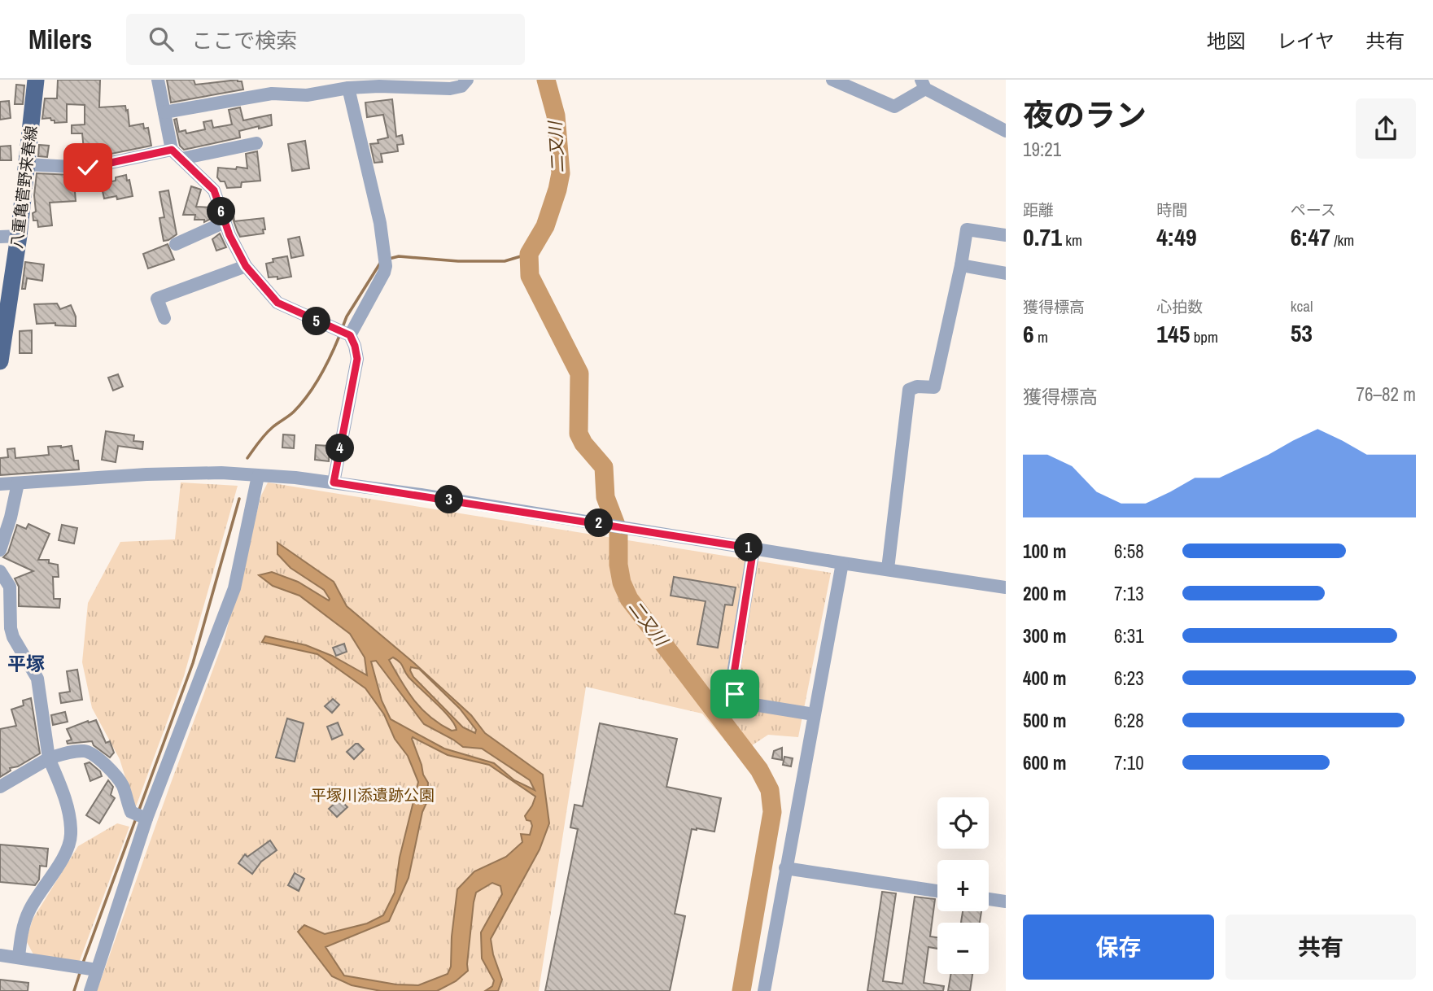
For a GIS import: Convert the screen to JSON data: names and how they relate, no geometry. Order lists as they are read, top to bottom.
{
  "streets": {
    "main road": ["八重亀菅野来春線"]
  },
  "districts": ["平塚"],
  "water": ["二又川"],
  "parks": ["平塚川添遺跡公園"],
  "page": {
    "header": "Milers",
    "search": "ここで検索",
    "nav": ["地図", "レイヤ", "共有"],
    "heading": ["夜のラン", "19:21"],
    "stats": [
      ["距離", "0.71 km"],
      ["時間", "4:49"],
      ["ペース", "6:47 /km"],
      ["獲得標高", "6 m"],
      ["心拍数", "145 bpm"],
      ["kcal", "53"]
    ],
    "pins": [
      "6",
      "5",
      "4",
      "3",
      "2",
      "1"
    ],
    "chart": ["獲得標高", "76–82 m"],
    "list": [
      {
        "name": "100 m",
        "note": "6:58"
      },
      {
        "name": "200 m",
        "note": "7:13"
      },
      {
        "name": "300 m",
        "note": "6:31"
      },
      {
        "name": "400 m",
        "note": "6:23"
      },
      {
        "name": "500 m",
        "note": "6:28"
      },
      {
        "name": "600 m",
        "note": "7:10"
      }
    ],
    "map_buttons": ["+", "−"],
    "buttons": ["保存", "共有"]
  }
}
